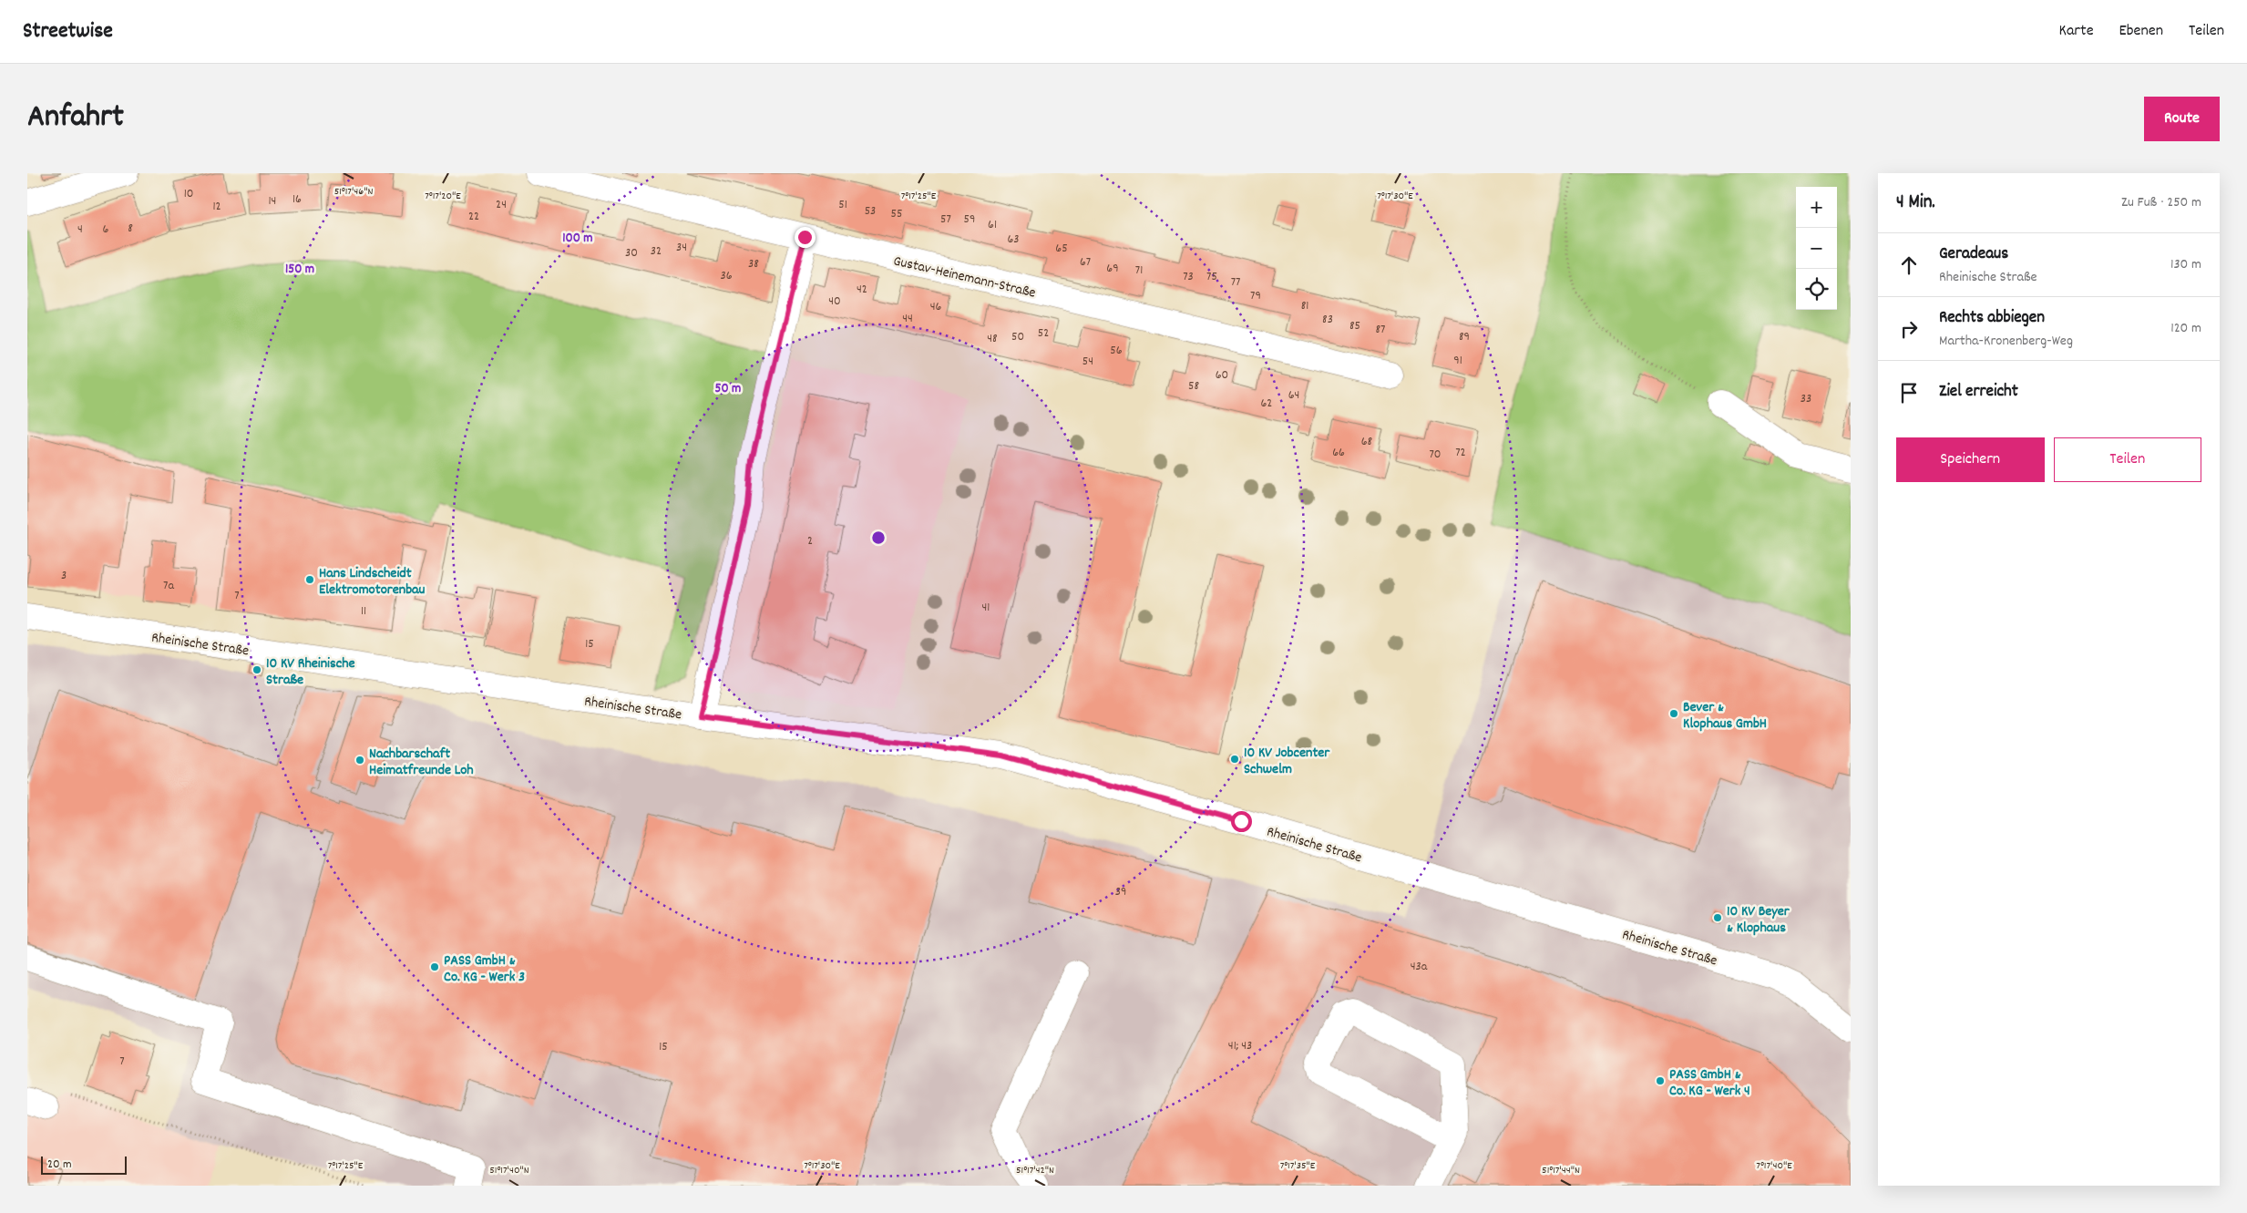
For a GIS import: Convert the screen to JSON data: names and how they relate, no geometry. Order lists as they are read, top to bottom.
{
  "streets": {
    "street": ["Gustav-Heinemann-Straße", "Rheinische Straße"]
  },
  "places": [
    "Hans Lindscheidt Elektromotorenbau",
    "10 KV Rheinische Straße",
    "Bever & Klophaus GmbH",
    "10 KV Jobcenter Schwelm",
    "Nachbarschaft Heimatfreunde Loh",
    "10 KV Beyer & Klophaus",
    "PASS GmbH & Co. KG - Werk 3",
    "PASS GmbH & Co. KG - Werk 4"
  ],
  "house_numbers": [
    "10",
    "16",
    "14",
    "24",
    "51",
    "12",
    "53",
    "55",
    "22",
    "57",
    "59",
    "61",
    "8",
    "4",
    "6",
    "63",
    "34",
    "65",
    "32",
    "30",
    "67",
    "38",
    "69",
    "71",
    "36",
    "73",
    "75",
    "77",
    "42",
    "79",
    "40",
    "81",
    "46",
    "44",
    "83",
    "85",
    "87",
    "52",
    "50",
    "89",
    "48",
    "56",
    "91",
    "54",
    "60",
    "58",
    "64",
    "33",
    "62",
    "68",
    "66",
    "72",
    "70",
    "2",
    "3",
    "7a",
    "7",
    "41",
    "11",
    "15",
    "39",
    "43a",
    "41; 43",
    "15",
    "7"
  ],
  "scale_bar": "20 m",
  "page": {
    "header": "Streetwise",
    "nav": ["Karte", "Ebenen", "Teilen"],
    "title": "Anfahrt",
    "buttons": [
      "Route",
      ["Speichern", "Teilen"]
    ],
    "heading": ["4 Min.", "Zu Fuß · 250 m"],
    "map_buttons": ["+", "−"],
    "list": [
      ["Geradeaus", "Rheinische Straße", "130 m"],
      ["Rechts abbiegen", "Martha-Kronenberg-Weg", "120 m"],
      "Ziel erreicht"
    ],
    "scale": "20 m"
  },
  "coordinates": [
    "51°17'46\"N",
    "7°17'20\"E",
    "7°17'25\"E",
    "7°17'30\"E",
    "7°17'35\"E",
    "7°17'40\"E",
    "51°17'40\"N",
    "51°17'42\"N",
    "51°17'44\"N"
  ],
  "rings": ["100 m", "150 m", "50 m"]
}
